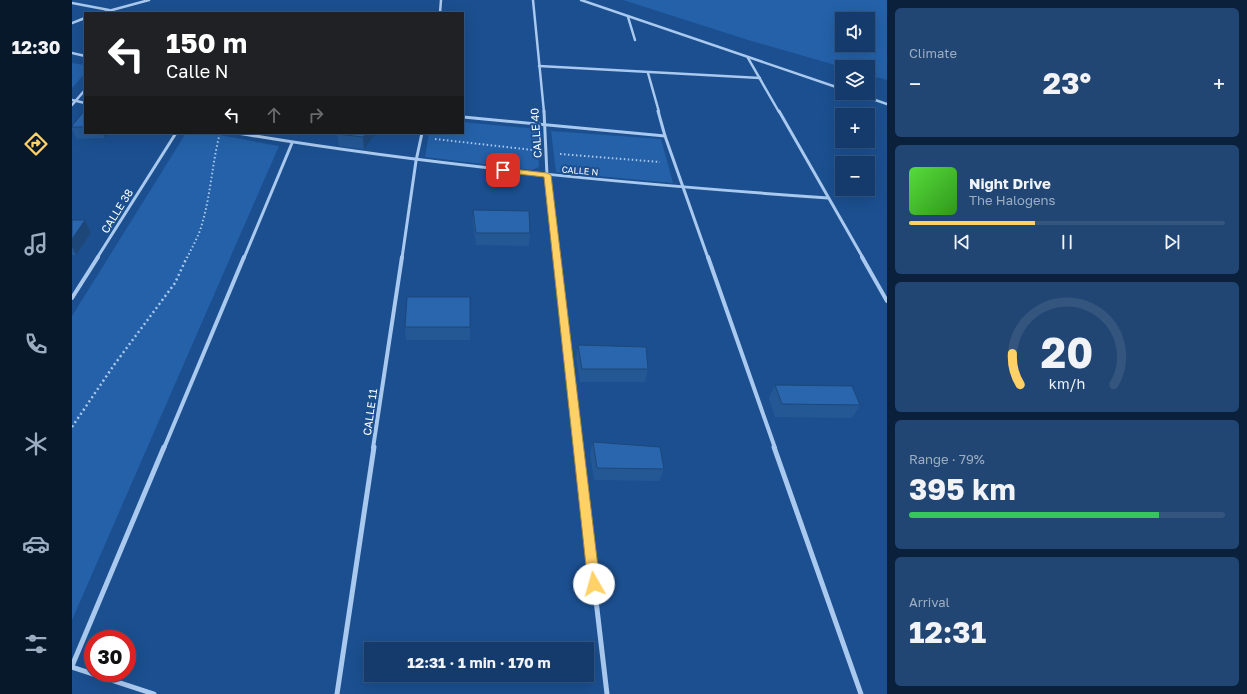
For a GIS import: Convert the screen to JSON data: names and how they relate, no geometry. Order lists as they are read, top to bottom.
{
  "streets": {
    "street": [
      "CALLE 40",
      "CALLE N",
      "CALLE 38",
      "CALLE 11"
    ]
  },
  "crossings": [
    ["CALLE 40", "CALLE N"],
    ["CALLE N", "CALLE 11"]
  ],
  "page": {
    "tabs": "12:30",
    "tile": [
      "Climate",
      ["Range · 79%", "395 km"],
      ["Arrival", "12:31"]
    ],
    "map_buttons": ["+", "−"],
    "turn": ["150 m", "Calle N"],
    "heat": ["−", "23°", "+"],
    "song": ["Night Drive", "The Halogens"],
    "limit": "30",
    "trip": "12:31 · 1 min · 170 m",
    "gauge": ["20", "km/h"]
  }
}
